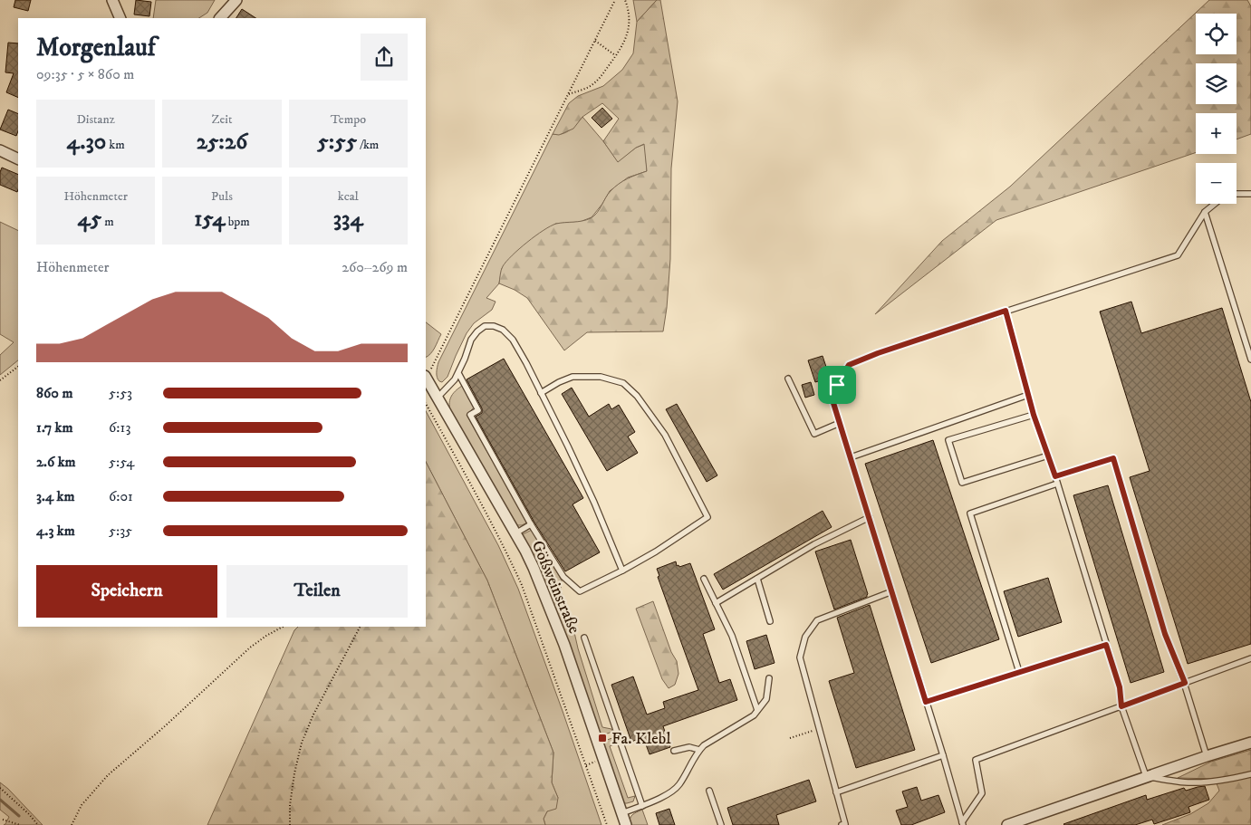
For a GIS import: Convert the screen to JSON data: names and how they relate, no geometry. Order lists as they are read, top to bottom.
{
  "streets": {
    "street": ["Gößweinstraße"]
  },
  "places": {
    "transit": ["Fa. Klebl"]
  },
  "page": {
    "map_buttons": ["+", "−"],
    "heading": ["Morgenlauf", "09:35 · 5 × 860 m"],
    "stats": [
      ["Distanz", "4.30 km"],
      ["Zeit", "25:26"],
      ["Tempo", "5:55 /km"],
      ["Höhenmeter", "45 m"],
      ["Puls", "154 bpm"],
      ["kcal", "334"]
    ],
    "chart": ["Höhenmeter", "260–269 m"],
    "list": [
      {
        "name": "860 m",
        "note": "5:53"
      },
      {
        "name": "1.7 km",
        "note": "6:13"
      },
      {
        "name": "2.6 km",
        "note": "5:54"
      },
      {
        "name": "3.4 km",
        "note": "6:01"
      },
      {
        "name": "4.3 km",
        "note": "5:35"
      }
    ],
    "buttons": ["Speichern", "Teilen"]
  }
}
